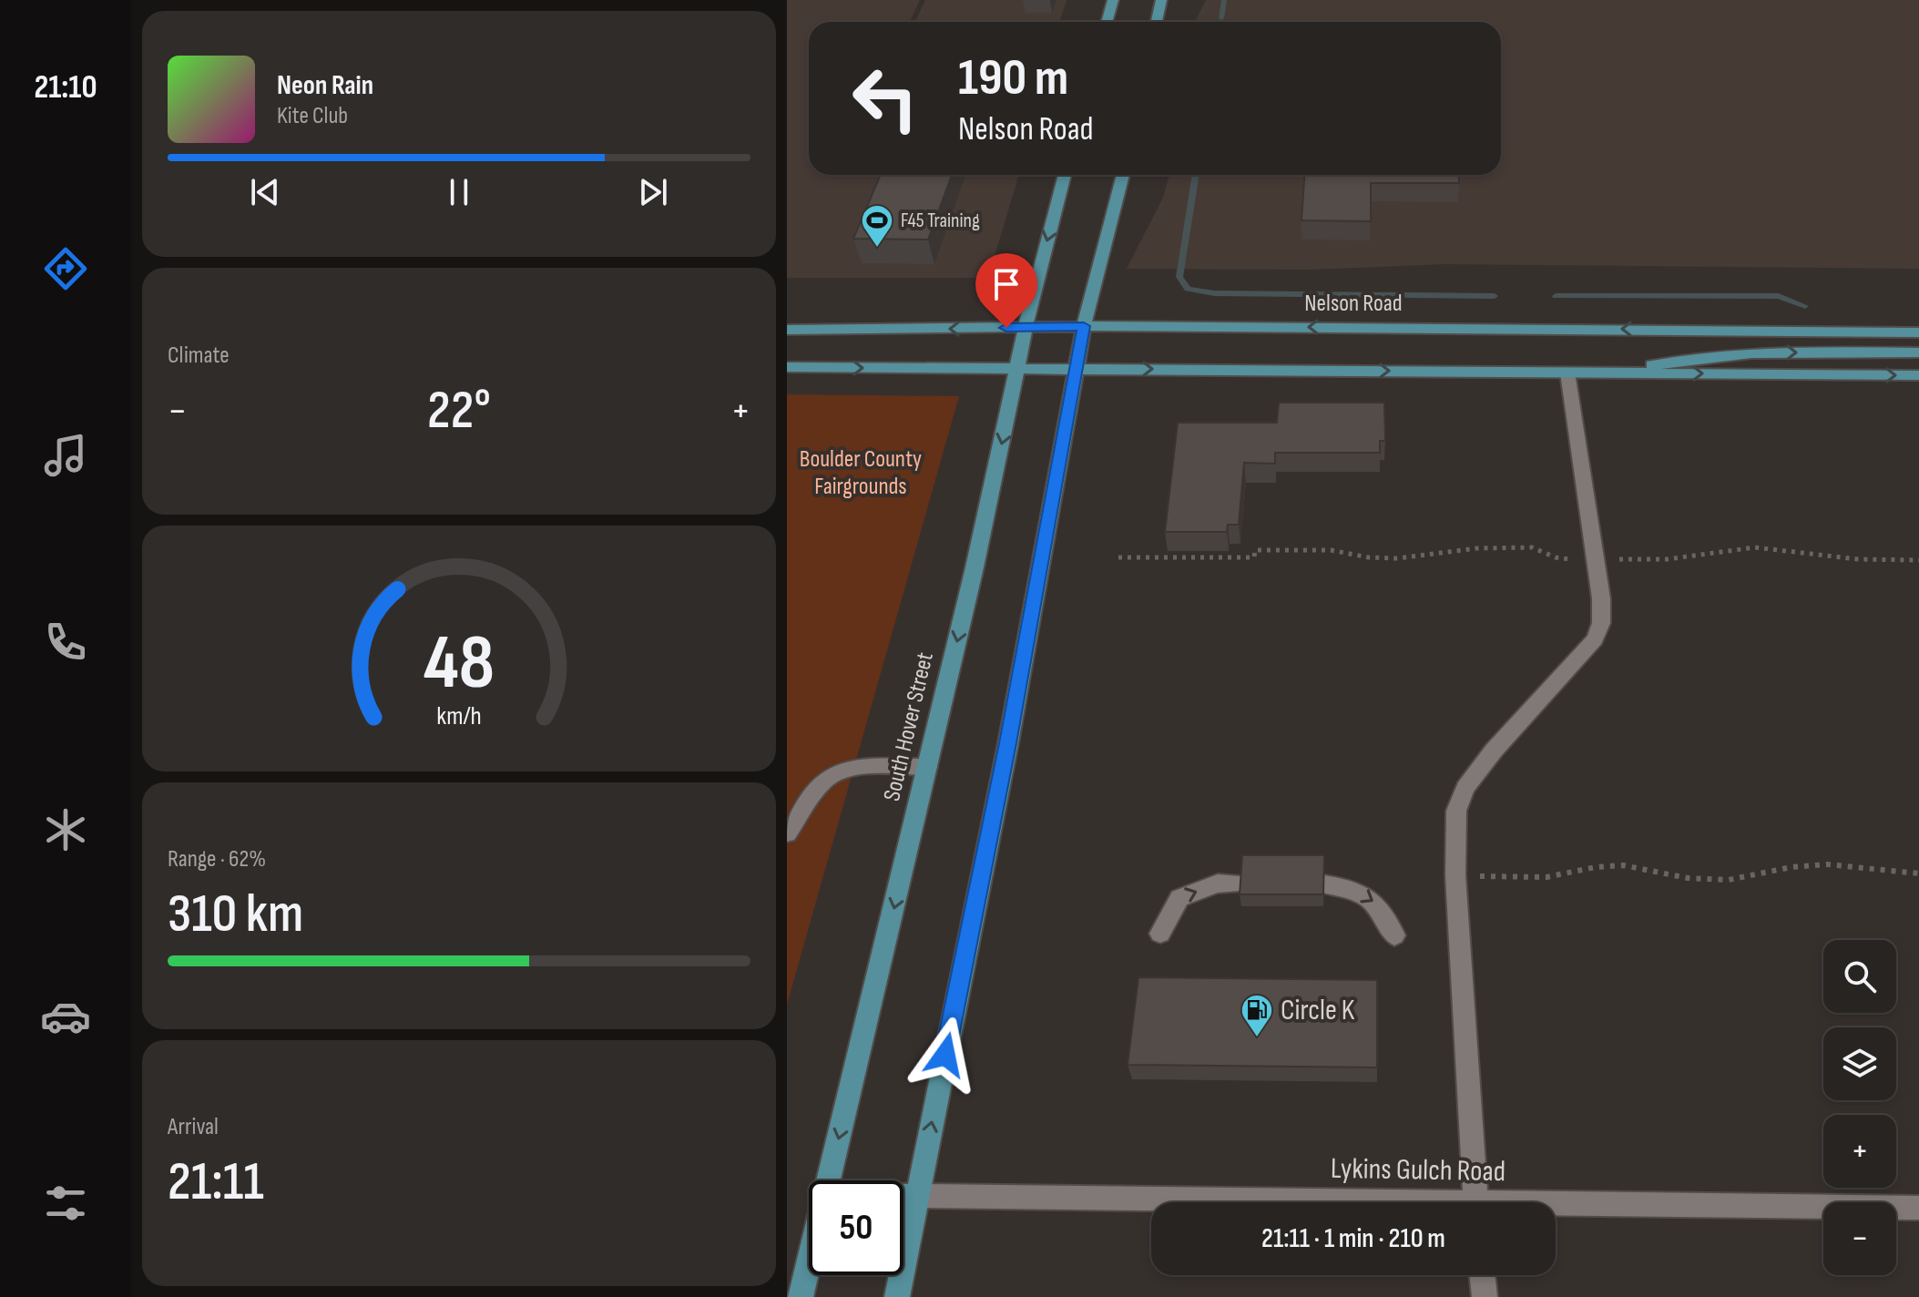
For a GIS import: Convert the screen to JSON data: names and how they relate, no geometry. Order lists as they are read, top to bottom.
{
  "streets": {
    "main road": ["Nelson Road", "South Hover Street"],
    "street": ["Lykins Gulch Road"]
  },
  "crossings": [
    ["Nelson Road", "South Hover Street"]
  ],
  "parks": ["Boulder County Fairgrounds"],
  "places": {
    "sports": ["F45 Training"],
    "fuel station": ["Circle K"]
  },
  "page": {
    "tabs": "21:10",
    "turn": ["190 m", "Nelson Road"],
    "song": ["Neon Rain", "Kite Club"],
    "tile": [
      "Climate",
      ["Range · 62%", "310 km"],
      ["Arrival", "21:11"]
    ],
    "heat": ["−", "22°", "+"],
    "map_buttons": ["+", "−"],
    "limit": "50",
    "trip": "21:11 · 1 min · 210 m",
    "gauge": ["48", "km/h"]
  }
}
